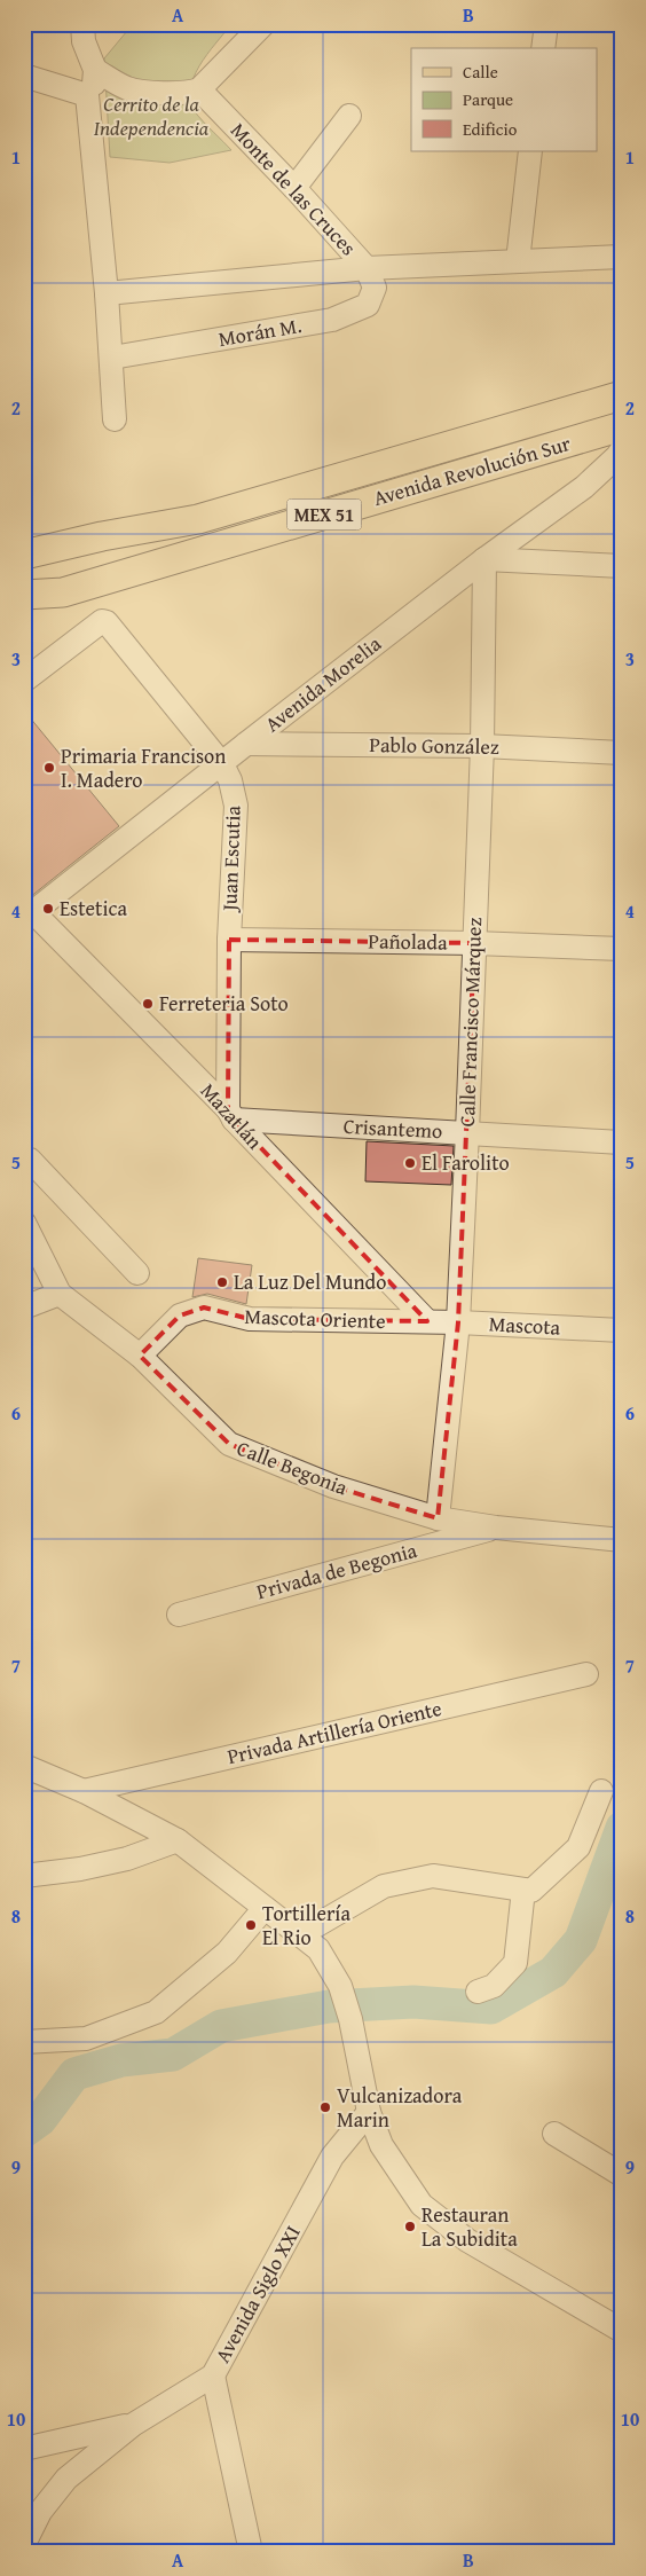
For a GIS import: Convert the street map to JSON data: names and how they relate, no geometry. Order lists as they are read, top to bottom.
{
  "streets": {
    "main road": ["Avenida Revolución Sur", "MEX 51"],
    "street": [
      "Monte de las Cruces",
      "Morán M.",
      "Avenida Morelia",
      "Pablo González",
      "Juan Escutia",
      "Pañolada",
      "Calle Francisco Márquez",
      "Mazatlán",
      "Crisantemo",
      "Mascota Oriente",
      "Mascota",
      "Calle Begonia",
      "Privada de Begonia",
      "Privada Artillería Oriente",
      "Avenida Siglo XXI"
    ]
  },
  "crossings": [
    ["Monte de las Cruces", "Morán M."],
    ["Avenida Revolución Sur", "MEX 51"],
    ["Avenida Morelia", "Pablo González"],
    ["Avenida Morelia", "Juan Escutia"],
    ["Avenida Morelia", "Calle Francisco Márquez"],
    ["Avenida Morelia", "Mazatlán"],
    ["Pablo González", "Calle Francisco Márquez"],
    ["Juan Escutia", "Pañolada"],
    ["Juan Escutia", "Mazatlán"],
    ["Juan Escutia", "Crisantemo"],
    ["Pañolada", "Calle Francisco Márquez"],
    ["Calle Francisco Márquez", "Crisantemo"],
    ["Calle Francisco Márquez", "Mascota"],
    ["Calle Francisco Márquez", "Calle Begonia"],
    ["Mazatlán", "Crisantemo"],
    ["Mazatlán", "Mascota Oriente"],
    ["Mazatlán", "Mascota"],
    ["Mascota Oriente", "Mascota"],
    ["Mascota Oriente", "Calle Begonia"],
    ["Calle Begonia", "Privada de Begonia"]
  ],
  "parks": ["Cerrito de la Independencia"],
  "places": [
    "Primaria Francison I. Madero",
    "Estetica",
    "Ferreteria Soto",
    "El Farolito",
    "La Luz Del Mundo",
    "Tortillería El Rio",
    "Vulcanizadora Marin",
    "Restauran La Subidita"
  ],
  "legend": ["Calle", "Parque", "Edificio"],
  "grid": {
    "columns": ["A", "B"],
    "rows": [
      "1",
      "2",
      "3",
      "4",
      "5",
      "6",
      "7",
      "8",
      "9",
      "10"
    ]
  }
}
